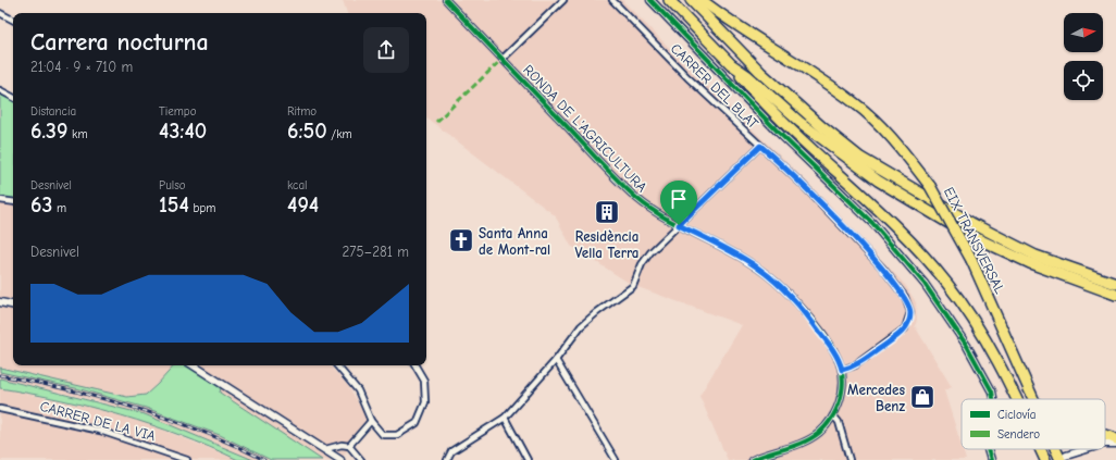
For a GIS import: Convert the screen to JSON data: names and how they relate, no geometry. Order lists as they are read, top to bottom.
{
  "streets": {
    "highway": ["EIX TRANSVERSAL"],
    "street": ["CARRER DEL BLAT", "RONDA DE L'AGRICULTURA", "CARRER DE LA VIA"]
  },
  "crossings": [
    ["CARRER DEL BLAT", "RONDA DE L'AGRICULTURA"]
  ],
  "places": {
    "building": ["Residència Vella Terra"],
    "church": ["Santa Anna de Mont-ral"],
    "shop": ["Mercedes Benz"]
  },
  "legend": ["Ciclovía", "Sendero"],
  "north": "right",
  "page": {
    "heading": ["Carrera nocturna", "21:04 · 9 × 710 m"],
    "stats": [
      ["Distancia", "6.39 km"],
      ["Tiempo", "43:40"],
      ["Ritmo", "6:50 /km"],
      ["Desnivel", "63 m"],
      ["Pulso", "154 bpm"],
      ["kcal", "494"]
    ],
    "chart": ["Desnivel", "275–281 m"]
  }
}
